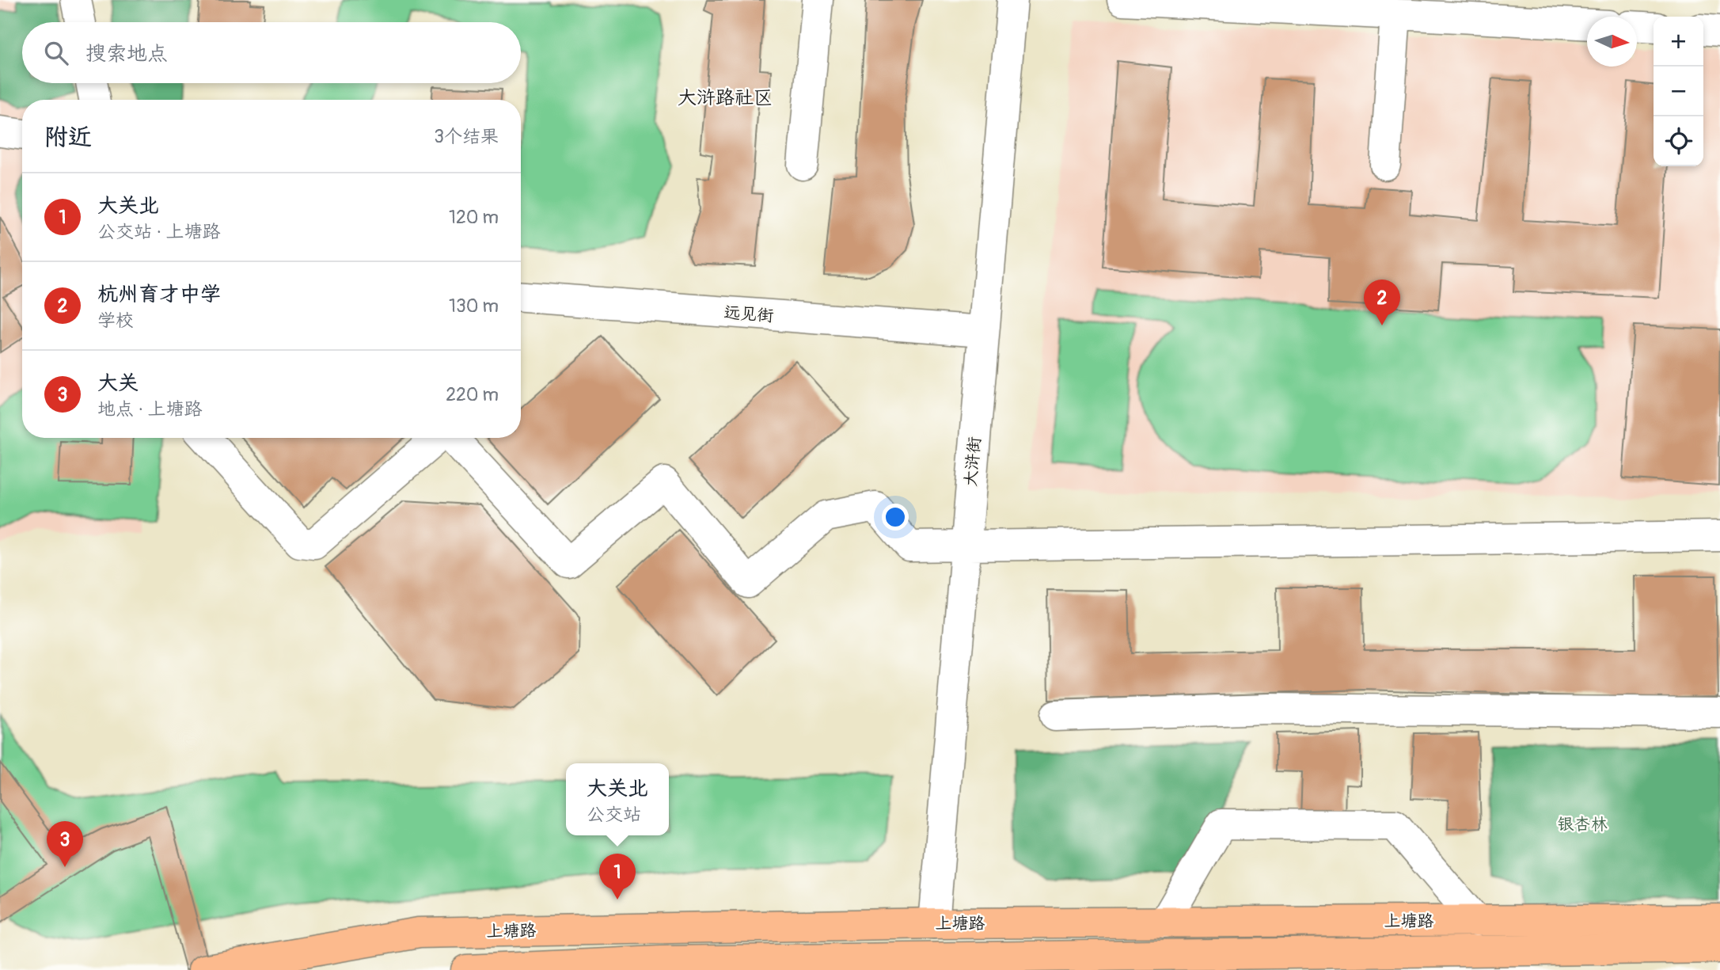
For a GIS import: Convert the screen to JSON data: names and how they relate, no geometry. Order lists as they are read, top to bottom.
{
  "streets": {
    "main road": ["上塘路"],
    "street": ["远见街", "大浒街"]
  },
  "crossings": [
    ["远见街", "大浒街"],
    ["大浒街", "上塘路"]
  ],
  "districts": ["大浒路社区"],
  "parks": ["银杏林"],
  "north": "right",
  "page": {
    "map_buttons": ["+", "−"],
    "search": "搜索地点",
    "heading": ["附近", "3个结果"],
    "list": [
      {
        "mark": "1",
        "name": "大关北",
        "note": "公交站 · 上塘路",
        "value": "120 m"
      },
      {
        "mark": "2",
        "name": "杭州育才中学",
        "note": "学校",
        "value": "130 m"
      },
      {
        "mark": "3",
        "name": "大关",
        "note": "地点 · 上塘路",
        "value": "220 m"
      }
    ],
    "pins": ["2", "3", "1"],
    "popup": ["大关北", "公交站"]
  }
}
